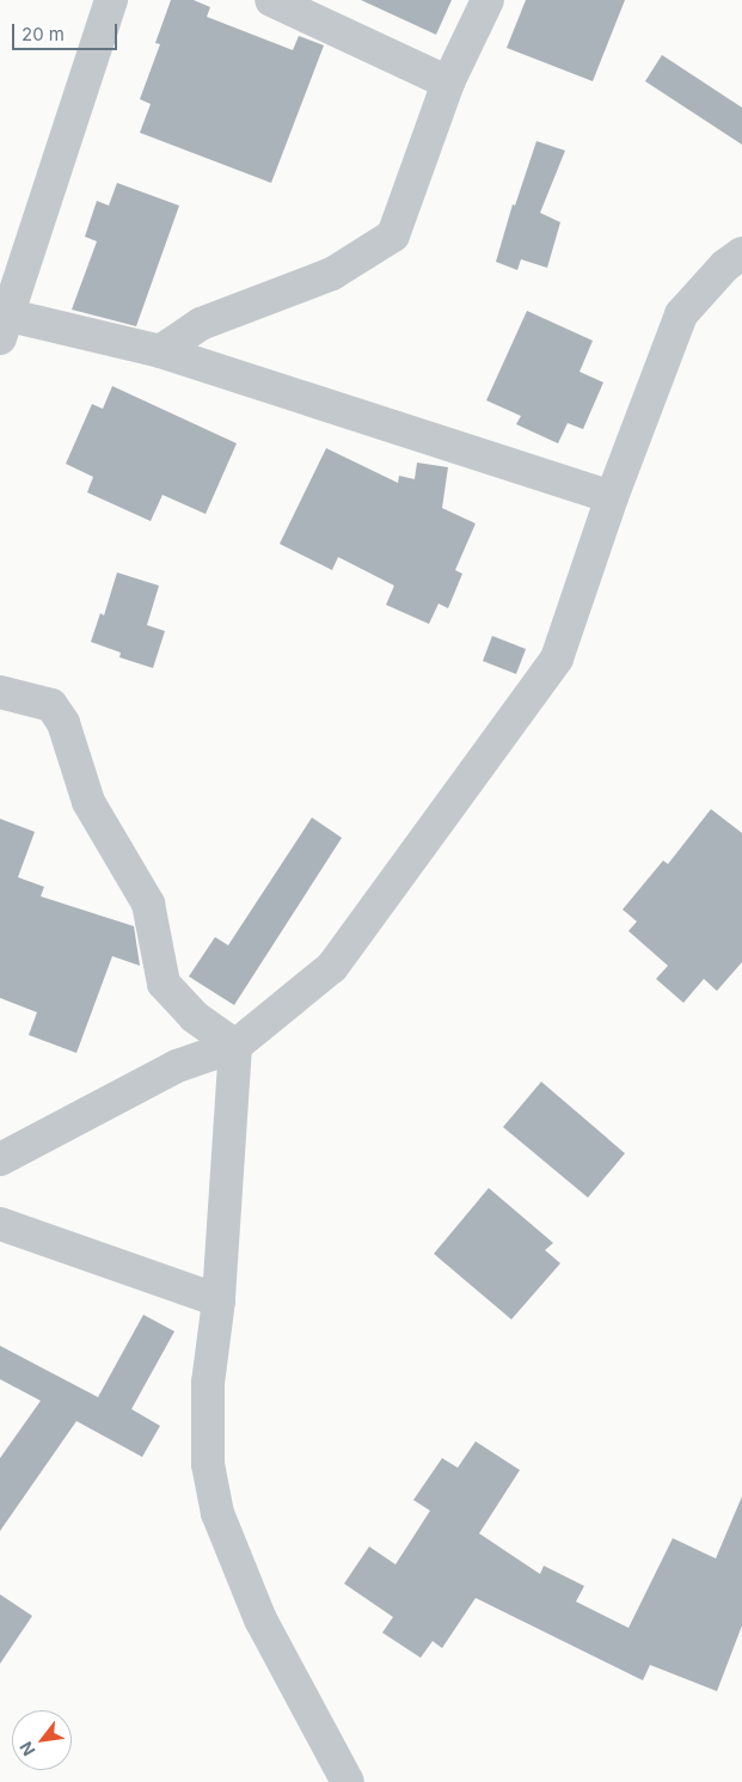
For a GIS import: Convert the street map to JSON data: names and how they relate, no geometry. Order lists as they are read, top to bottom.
{
  "scale_bar": "20 m",
  "north": "bottom left"
}
